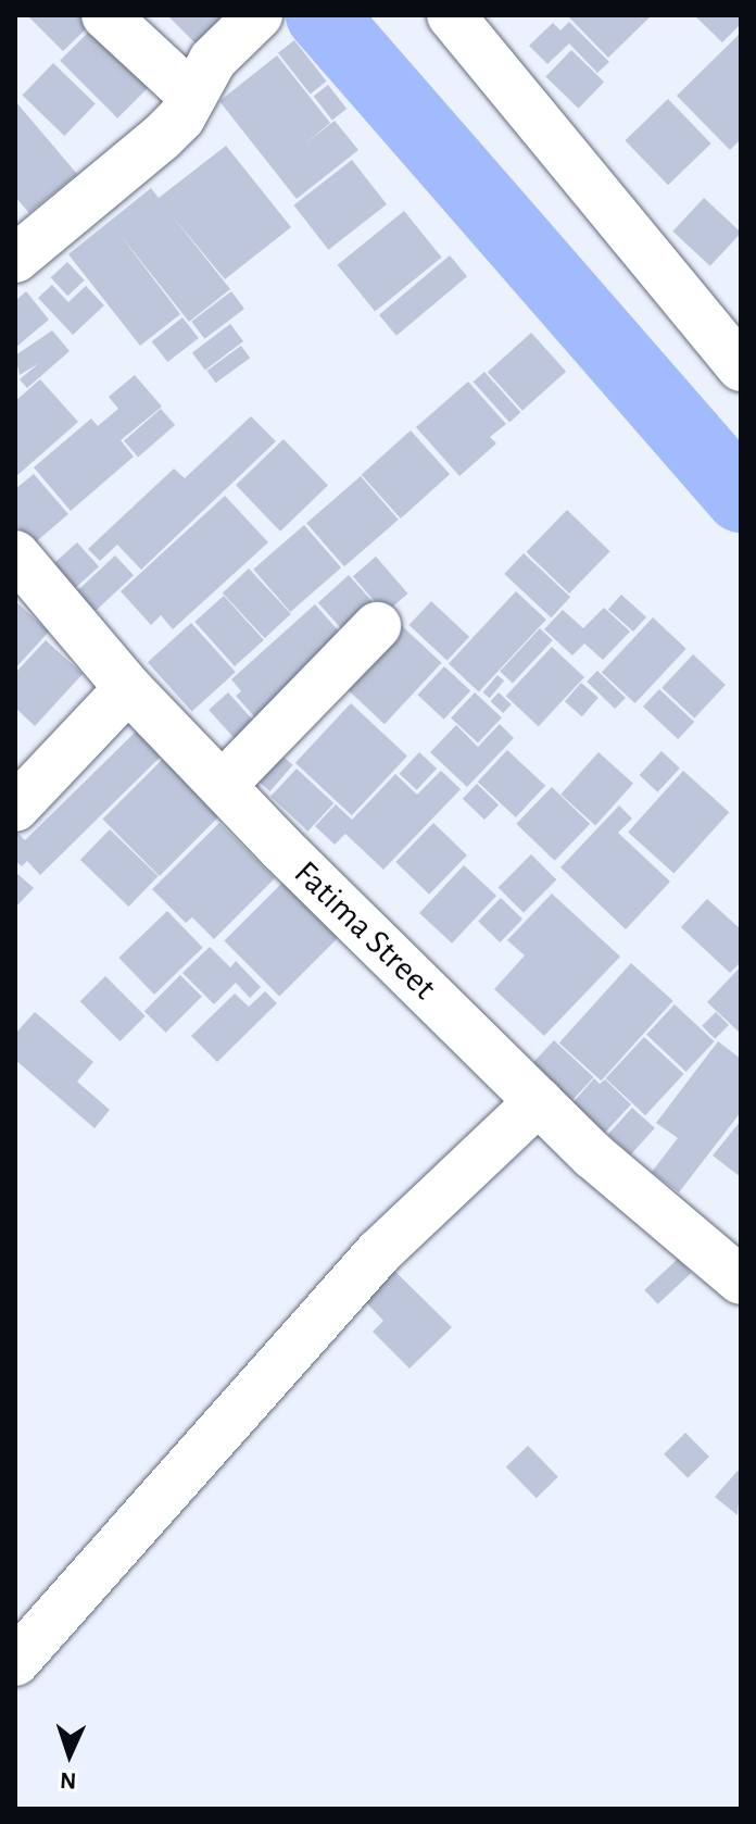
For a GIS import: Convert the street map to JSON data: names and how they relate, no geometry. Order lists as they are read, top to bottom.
{
  "streets": {
    "street": ["Fatima Street"]
  },
  "north": "bottom"
}
